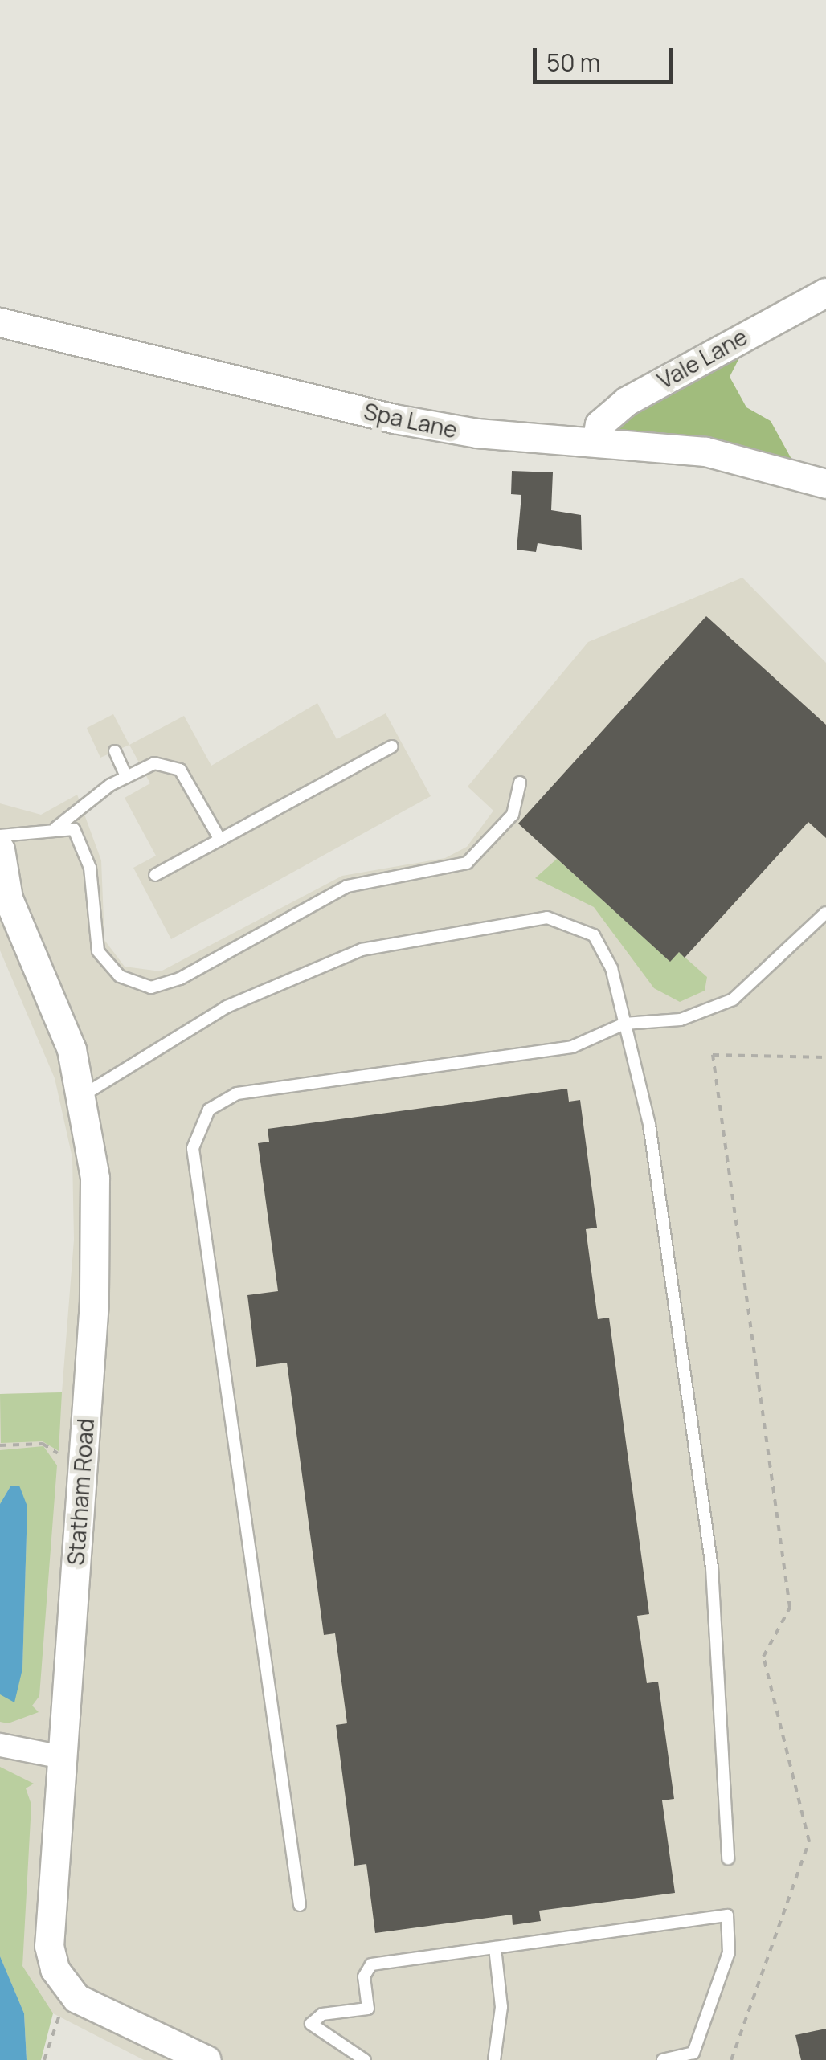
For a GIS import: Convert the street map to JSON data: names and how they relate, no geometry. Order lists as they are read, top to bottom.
{
  "streets": {
    "street": ["Vale Lane", "Spa Lane", "Statham Road"]
  },
  "crossings": [
    ["Vale Lane", "Spa Lane"]
  ],
  "scale_bar": "50 m"
}
